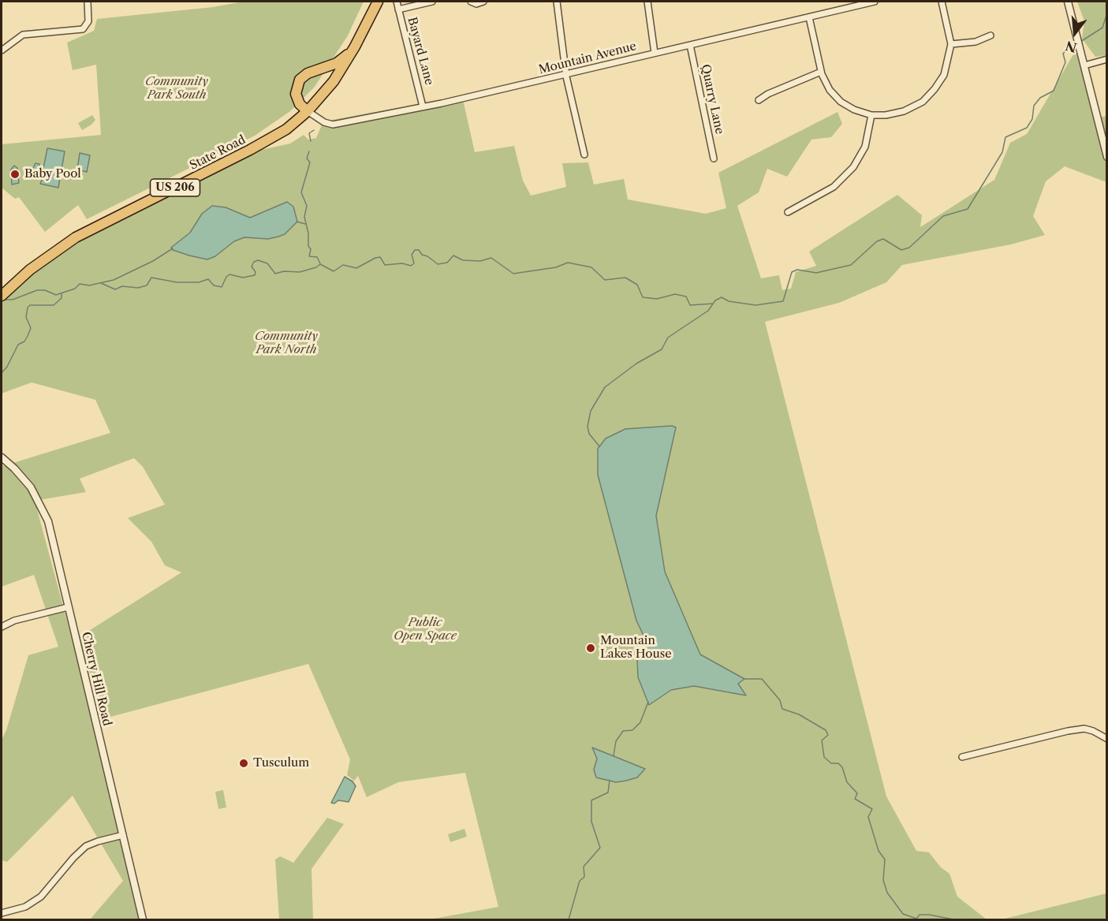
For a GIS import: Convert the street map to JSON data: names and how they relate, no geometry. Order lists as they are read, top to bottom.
{
  "streets": {
    "highway": ["State Road", "US 206"],
    "street": [
      "Bayard Lane",
      "Mountain Avenue",
      "Quarry Lane",
      "Cherry Hill Road"
    ]
  },
  "crossings": [
    ["Bayard Lane", "Mountain Avenue"],
    ["Mountain Avenue", "Quarry Lane"],
    ["Mountain Avenue", "State Road"]
  ],
  "parks": ["Community Park South", "Community Park North", "Public Open Space"],
  "places": ["Baby Pool", "Mountain Lakes House", "Tusculum"],
  "north": "bottom"
}
